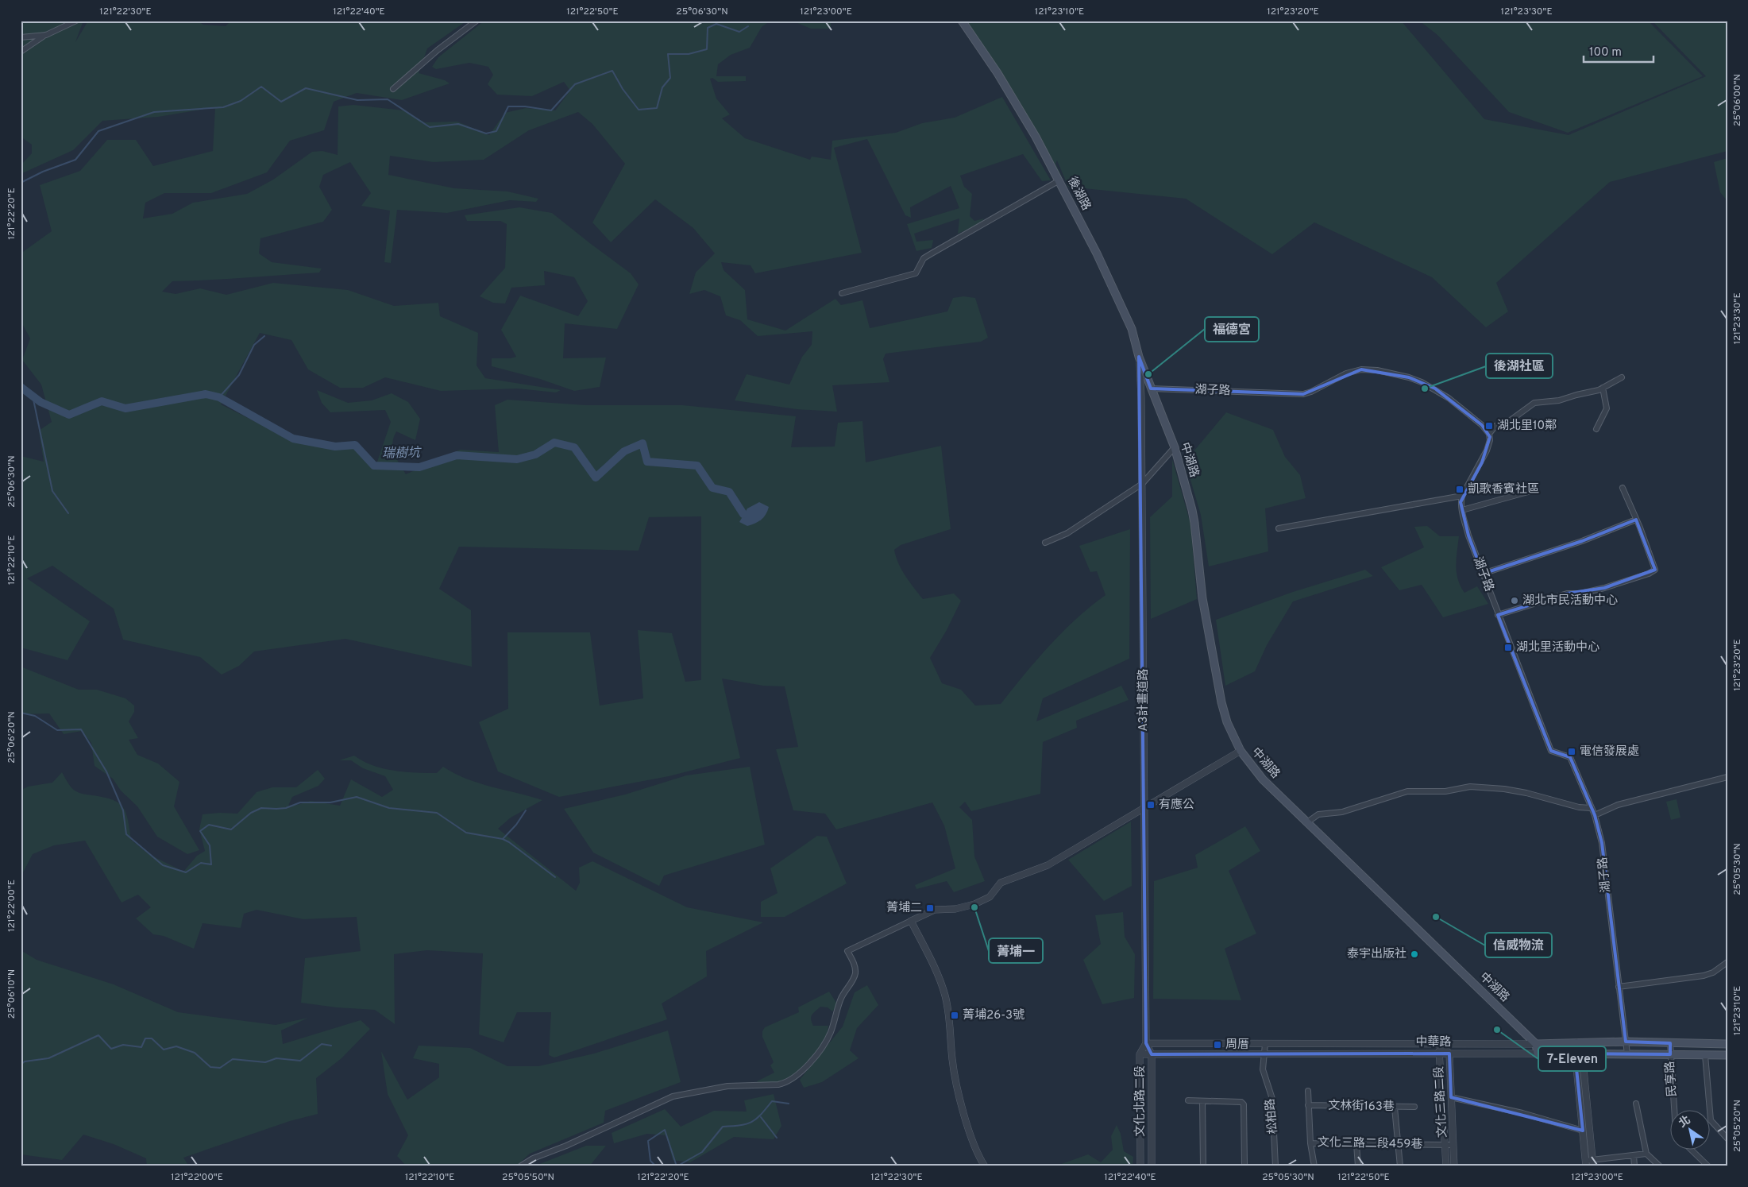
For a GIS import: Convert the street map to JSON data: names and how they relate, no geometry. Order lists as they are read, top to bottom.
{
  "streets": {
    "main road": ["後湖路", "中湖路", "中華路"],
    "street": [
      "湖子路",
      "A3計畫道路",
      "民享路",
      "文化北路二段",
      "文化三路二段",
      "文林街163巷",
      "松柏路",
      "文化三路二段459巷"
    ]
  },
  "crossings": [
    ["後湖路", "湖子路"],
    ["後湖路", "中湖路"],
    ["後湖路", "A3計畫道路"],
    ["湖子路", "中湖路"],
    ["湖子路", "中華路"],
    ["中湖路", "中華路"],
    ["A3計畫道路", "中華路"],
    ["A3計畫道路", "文化北路二段"],
    ["中華路", "民享路"],
    ["中華路", "文化北路二段"],
    ["中華路", "文化三路二段"],
    ["中華路", "松柏路"],
    ["文化三路二段", "文化三路二段459巷"]
  ],
  "water": ["瑞樹坑"],
  "places": {
    "other": [
      "福德宮",
      "後湖社區",
      "湖北市民活動中心",
      "菁埔一",
      "信威物流",
      "泰宇出版社",
      "7-Eleven"
    ],
    "transit": [
      "湖北里10鄰",
      "凱歌香賓社區",
      "湖北里活動中心",
      "電信發展處",
      "有應公",
      "菁埔二",
      "菁埔26-3號",
      "周厝"
    ]
  },
  "scale_bar": "100 m",
  "north": "top left",
  "coordinates": [
    "121°22'30\"E",
    "121°22'40\"E",
    "121°22'50\"E",
    "25°06'30\"N",
    "121°23'00\"E",
    "121°23'10\"E",
    "121°23'20\"E",
    "121°23'30\"E",
    "25°06'00\"N",
    "121°22'20\"E",
    "121°22'10\"E",
    "25°06'20\"N",
    "25°05'30\"N",
    "121°22'00\"E",
    "25°06'10\"N",
    "25°05'20\"N",
    "25°05'50\"N"
  ]
}
